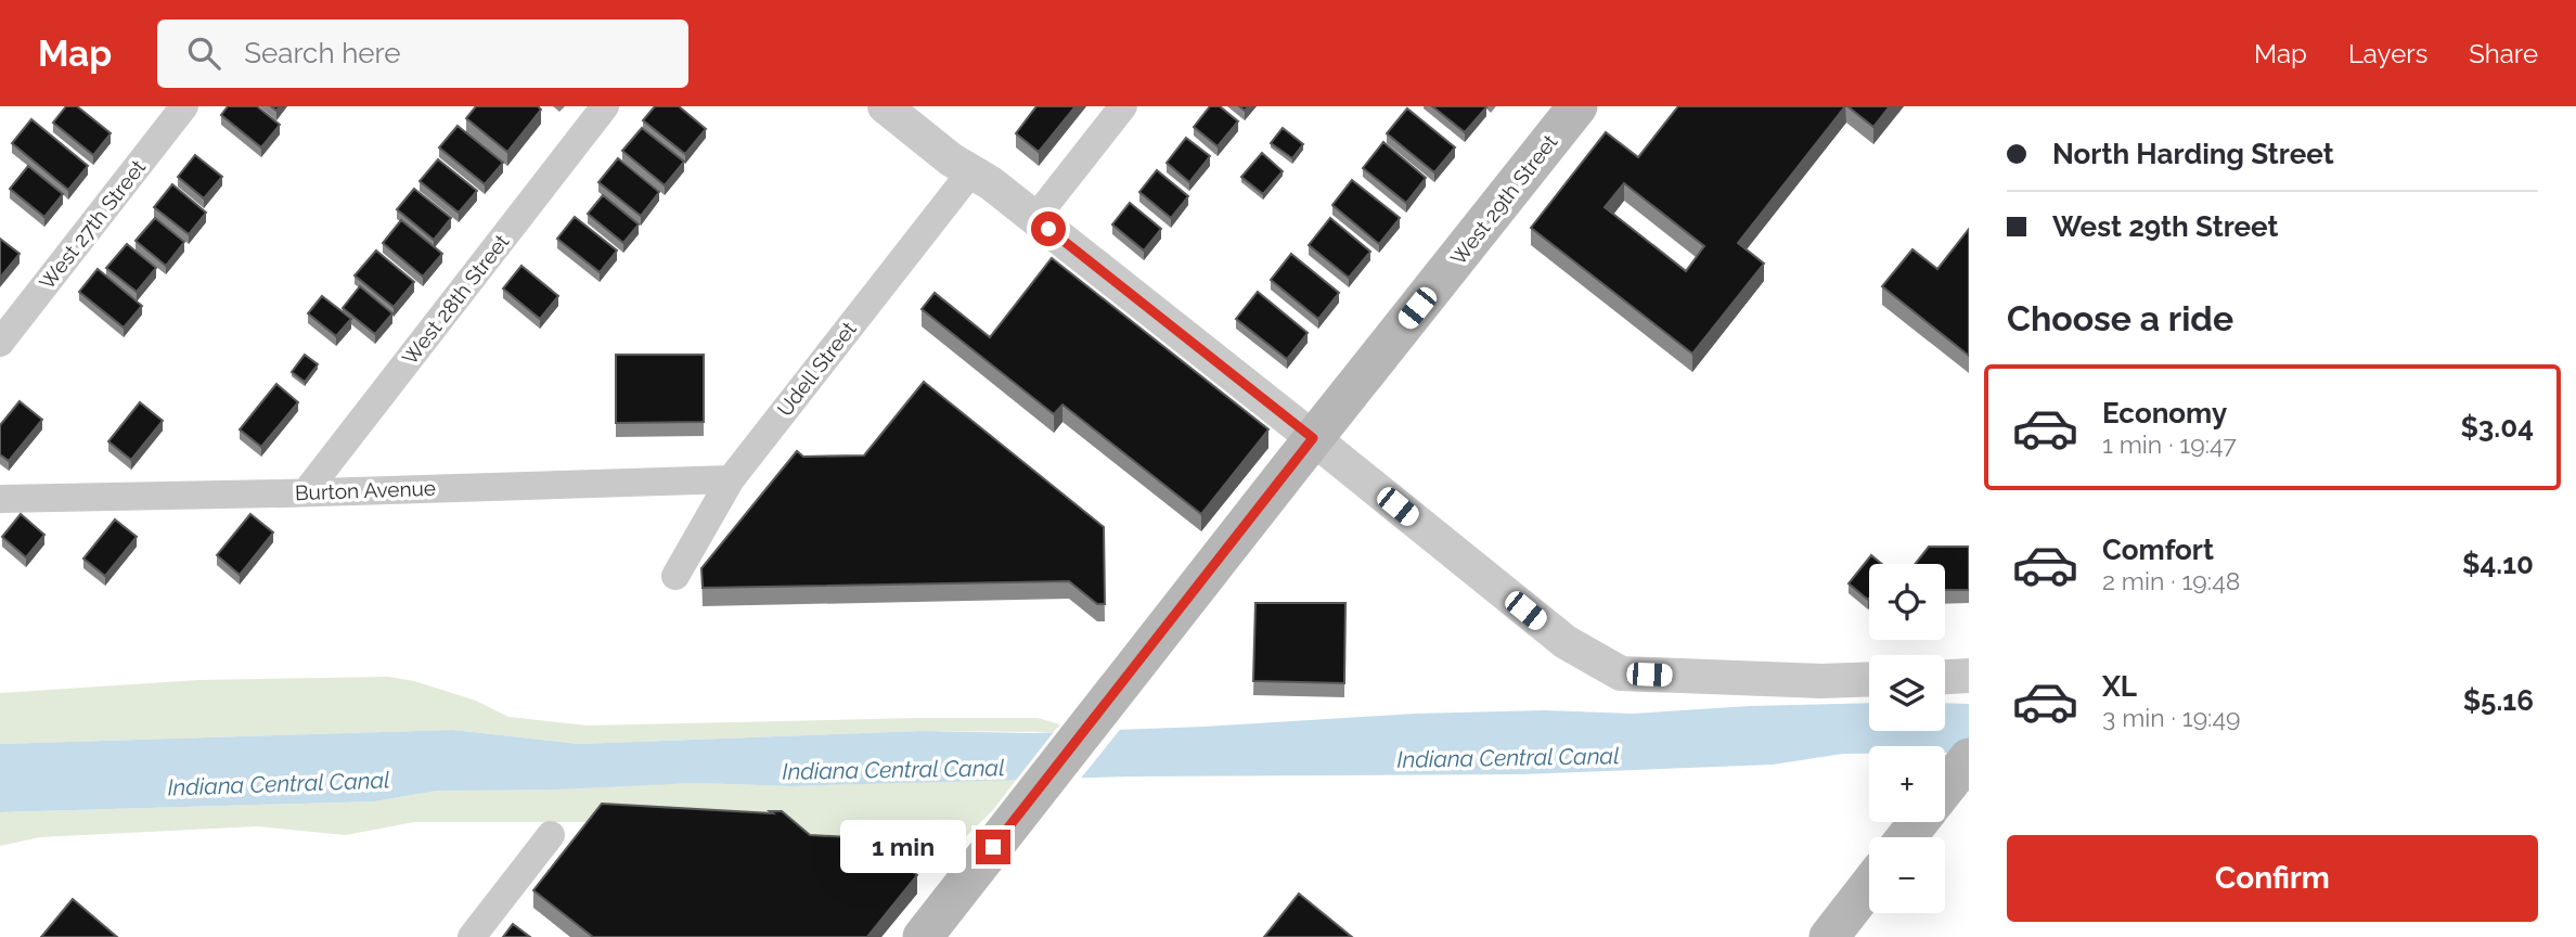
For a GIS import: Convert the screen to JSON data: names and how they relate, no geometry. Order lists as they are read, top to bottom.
{
  "streets": {
    "main road": ["West 29th Street"],
    "street": [
      "West 27th Street",
      "West 28th Street",
      "Udell Street",
      "Burton Avenue"
    ]
  },
  "crossings": [
    ["West 28th Street", "Burton Avenue"],
    ["Udell Street", "Burton Avenue"]
  ],
  "water": ["Indiana Central Canal"],
  "page": {
    "header": "Map",
    "search": "Search here",
    "nav": ["Map", "Layers", "Share"],
    "banner": ["North Harding Street", "West 29th Street"],
    "heading": "Choose a ride",
    "list": [
      {
        "name": "Economy",
        "note": "1 min · 19:47",
        "value": "$3.04"
      },
      {
        "name": "Comfort",
        "note": "2 min · 19:48",
        "value": "$4.10"
      },
      {
        "name": "XL",
        "note": "3 min · 19:49",
        "value": "$5.16"
      }
    ],
    "map_buttons": ["+", "−"],
    "bubble": "1 min",
    "buttons": "Confirm"
  }
}
